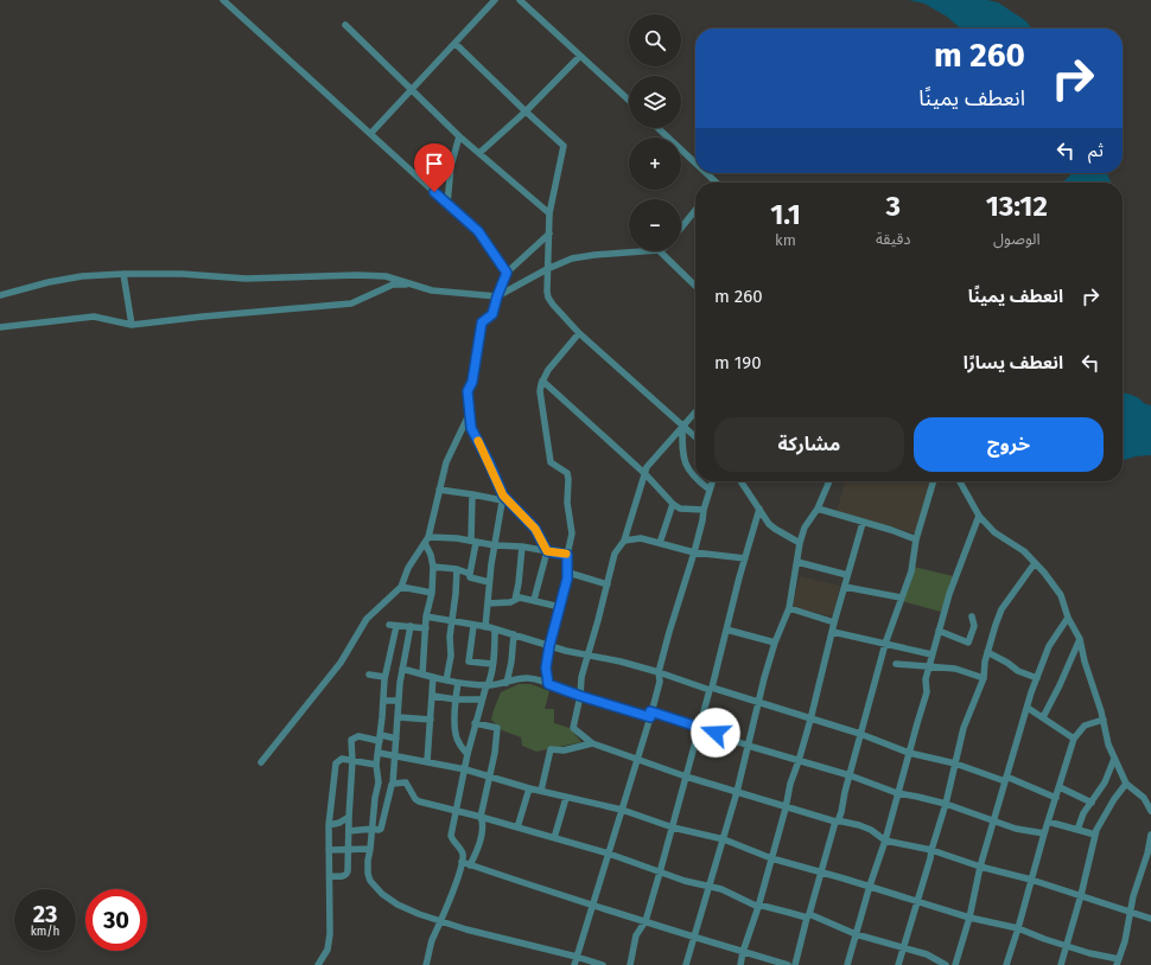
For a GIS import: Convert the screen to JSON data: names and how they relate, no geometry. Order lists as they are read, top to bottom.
{
  "page": {
    "map_buttons": ["+", "−"],
    "turn": ["260 m", "انعطف يمينًا"],
    "then": "ثم",
    "eta": [
      "13:12",
      "الوصول",
      "3",
      "دقيقة",
      "1.1",
      "km"
    ],
    "list": [
      {
        "name": "انعطف يمينًا",
        "value": "260 m"
      },
      {
        "name": "انعطف يسارًا",
        "value": "190 m"
      }
    ],
    "buttons": ["خروج", "مشاركة"],
    "speed": "23 km/h",
    "limit": "30"
  }
}
